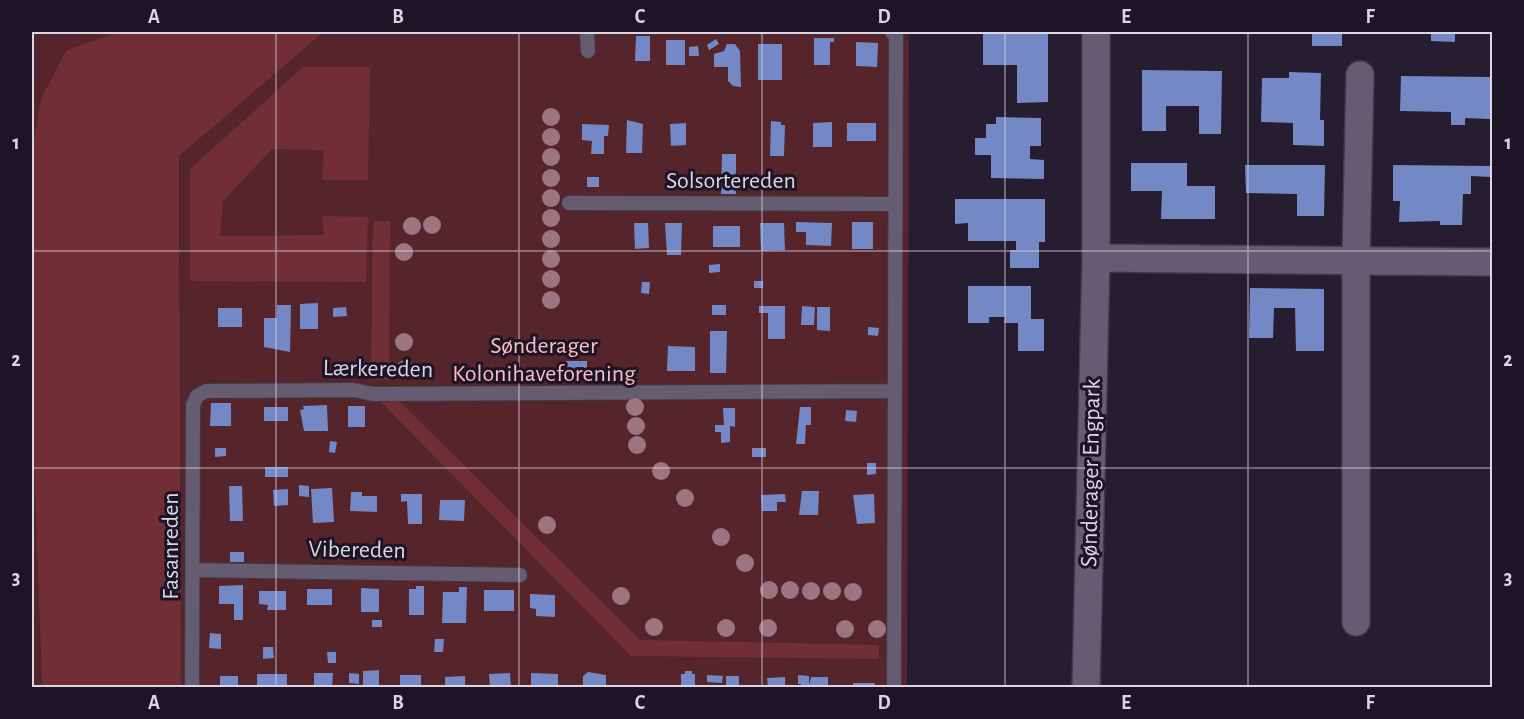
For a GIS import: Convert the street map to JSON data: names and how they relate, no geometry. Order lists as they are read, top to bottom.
{
  "streets": {
    "street": ["Sønderager Engpark"],
    "lane": [
      "Solsortereden",
      "Lærkereden",
      "Fasanreden",
      "Vibereden"
    ]
  },
  "crossings": [
    ["Lærkereden", "Fasanreden"],
    ["Fasanreden", "Vibereden"]
  ],
  "parks": ["Sønderager Kolonihaveforening"],
  "grid": {
    "columns": [
      "A",
      "B",
      "C",
      "D",
      "E",
      "F"
    ],
    "rows": ["1", "2", "3"]
  }
}
